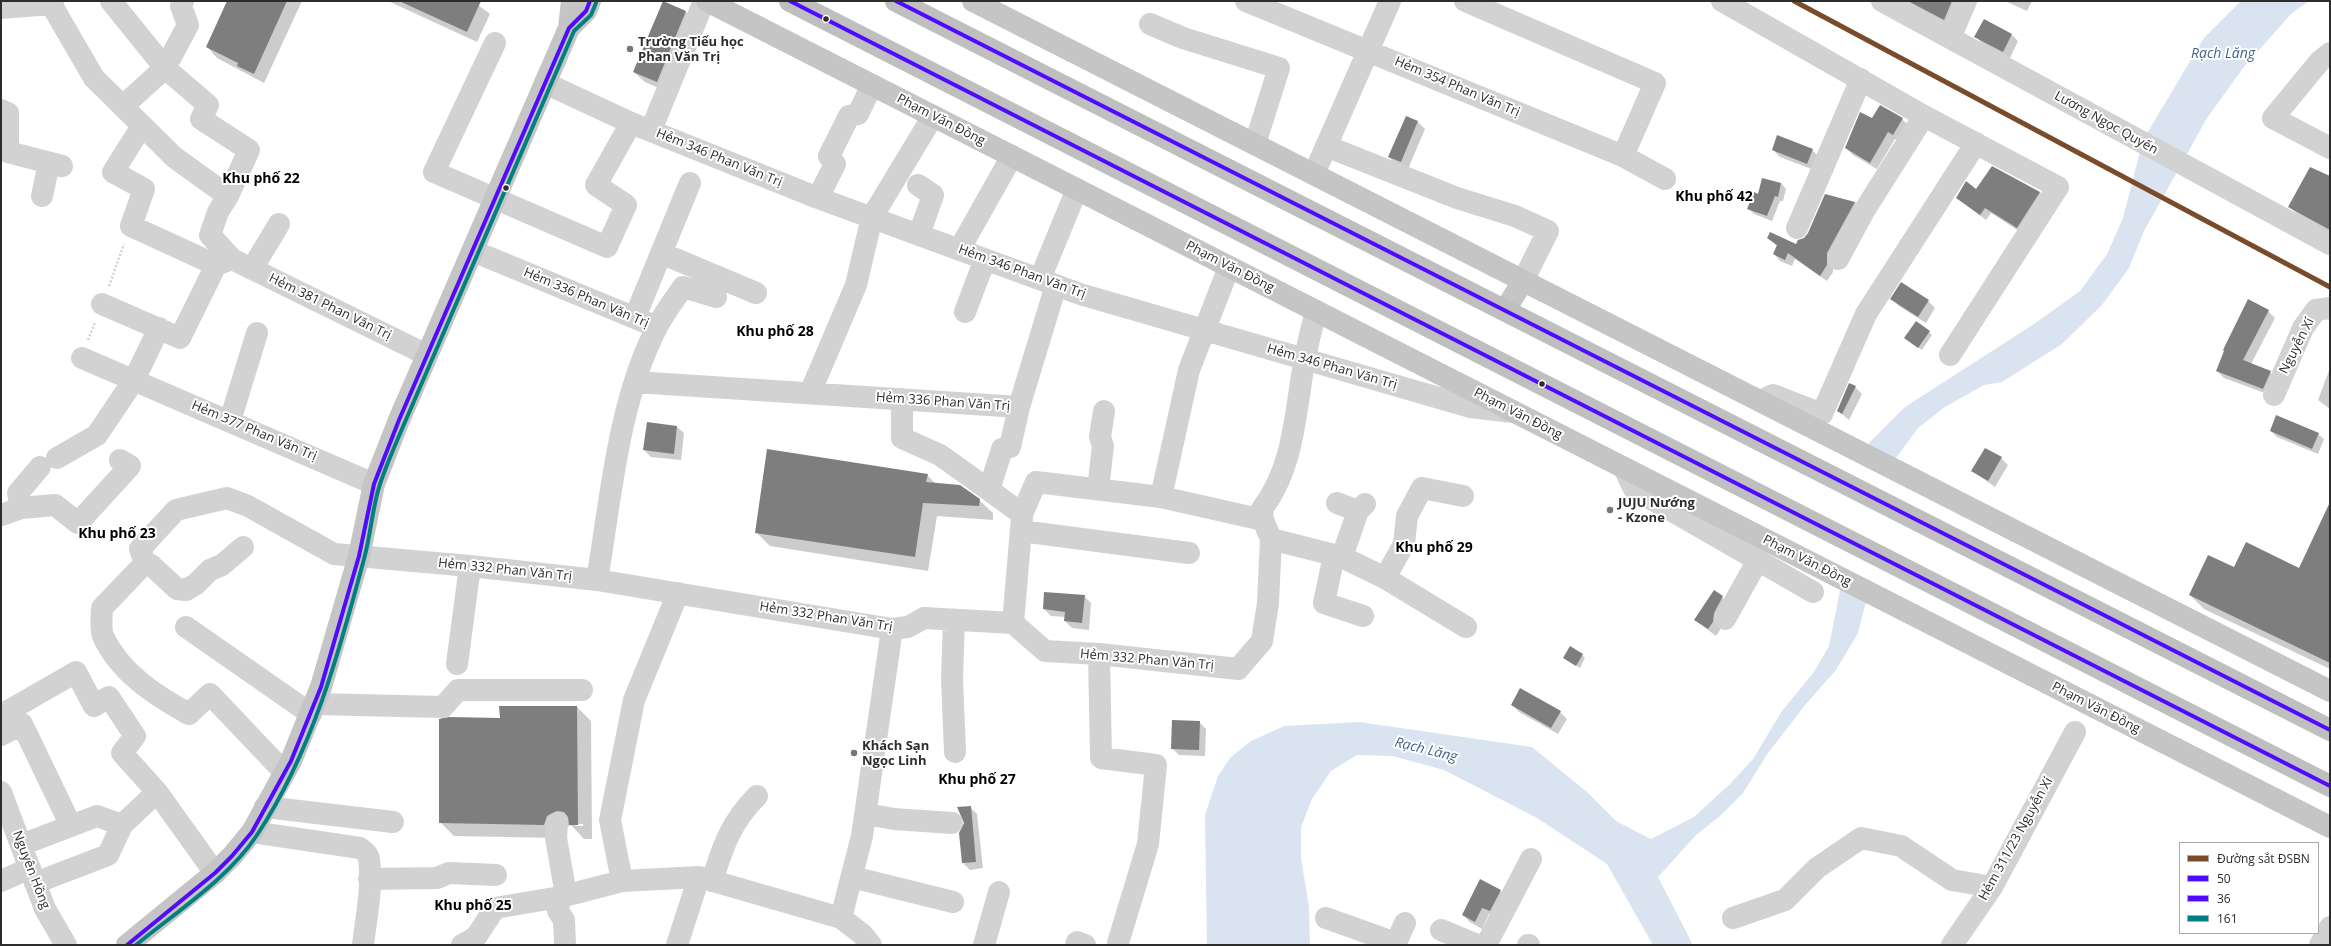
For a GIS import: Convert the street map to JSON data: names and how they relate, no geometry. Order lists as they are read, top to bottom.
{
  "streets": {
    "main road": ["Phạm Văn Đồng"],
    "street": [
      "Hẻm 354 Phan Văn Trị",
      "Lương Ngọc Quyến",
      "Hẻm 346 Phan Văn Trị",
      "Hẻm 336 Phan Văn Trị",
      "Hẻm 381 Phan Văn Trị",
      "Nguyễn Xí",
      "Hẻm 377 Phan Văn Trị",
      "Hẻm 332 Phan Văn Trị",
      "Hẻm 311/23 Nguyễn Xí",
      "Nguyên Hồng"
    ]
  },
  "crossings": [
    ["Phạm Văn Đồng", "Hẻm 346 Phan Văn Trị"]
  ],
  "districts": [
    "Khu phố 22",
    "Khu phố 42",
    "Khu phố 28",
    "Khu phố 23",
    "Khu phố 29",
    "Khu phố 27",
    "Khu phố 25"
  ],
  "water": ["Rạch Lăng"],
  "places": ["Trường Tiểu học Phan Văn Trị", "JUJU Nướng - Kzone", "Khách Sạn Ngọc Linh"],
  "lines": [
    "rail line ĐSBN",
    "transit line 50",
    "transit line 36",
    "transit line 161"
  ],
  "legend": [
    "Đường sắt ĐSBN",
    "50",
    "36",
    "161"
  ]
}
